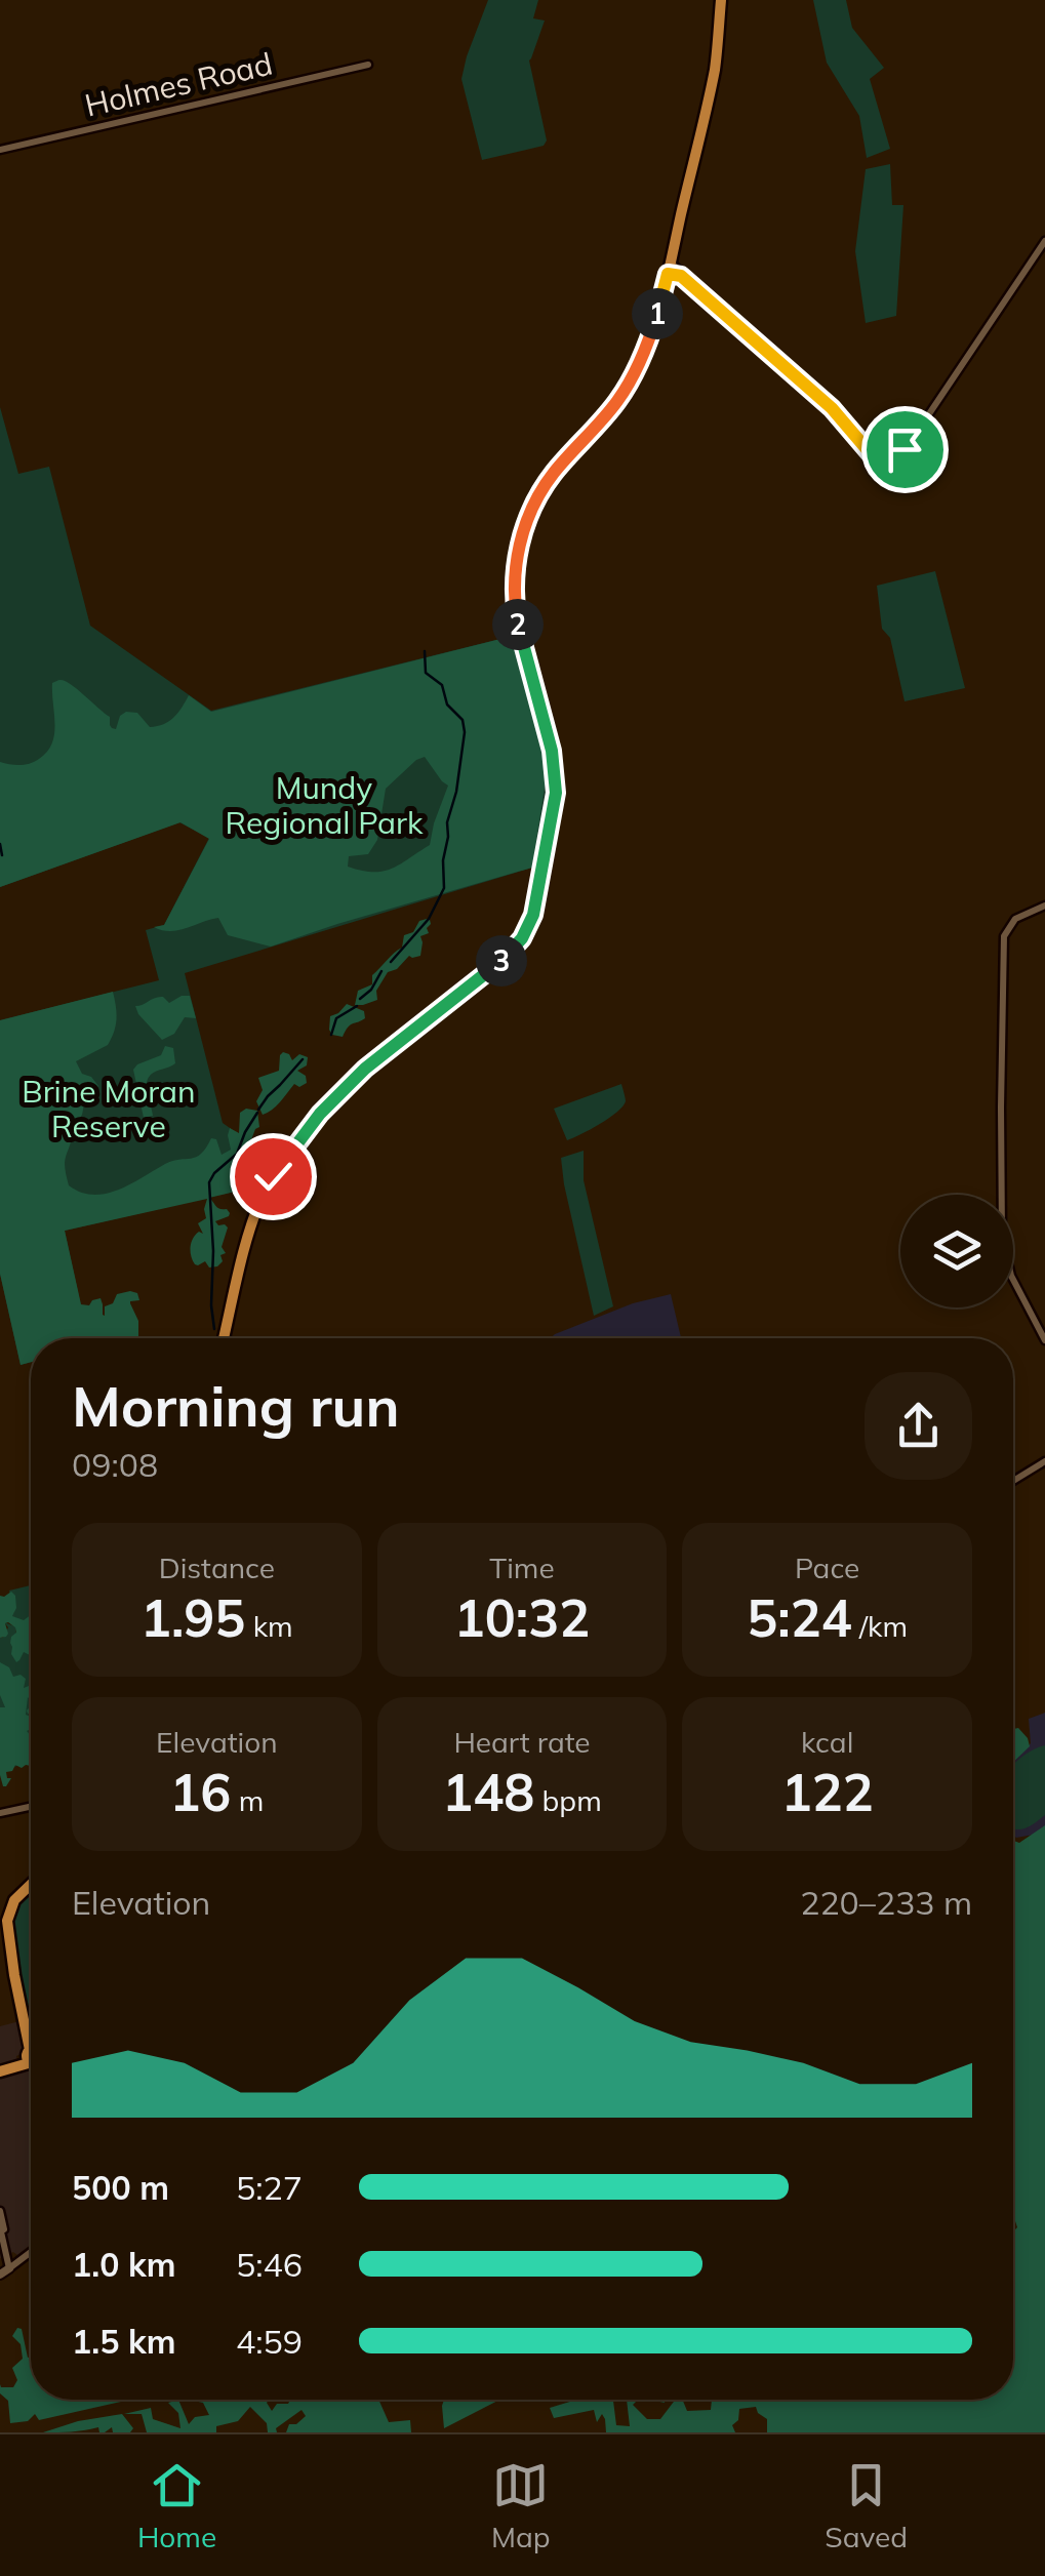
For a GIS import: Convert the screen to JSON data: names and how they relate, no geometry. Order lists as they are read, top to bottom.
{
  "streets": {
    "street": ["Holmes Road"]
  },
  "parks": ["Mundy Regional Park", "Brine Moran Reserve"],
  "page": {
    "pins": ["1", "2", "3"],
    "heading": ["Morning run", "09:08"],
    "stats": [
      ["Distance", "1.95 km"],
      ["Time", "10:32"],
      ["Pace", "5:24 /km"],
      ["Elevation", "16 m"],
      ["Heart rate", "148 bpm"],
      ["kcal", "122"]
    ],
    "chart": ["Elevation", "220–233 m"],
    "list": [
      {
        "name": "500 m",
        "note": "5:27"
      },
      {
        "name": "1.0 km",
        "note": "5:46"
      },
      {
        "name": "1.5 km",
        "note": "4:59"
      }
    ],
    "tabs": ["Home", "Map", "Saved"]
  }
}
